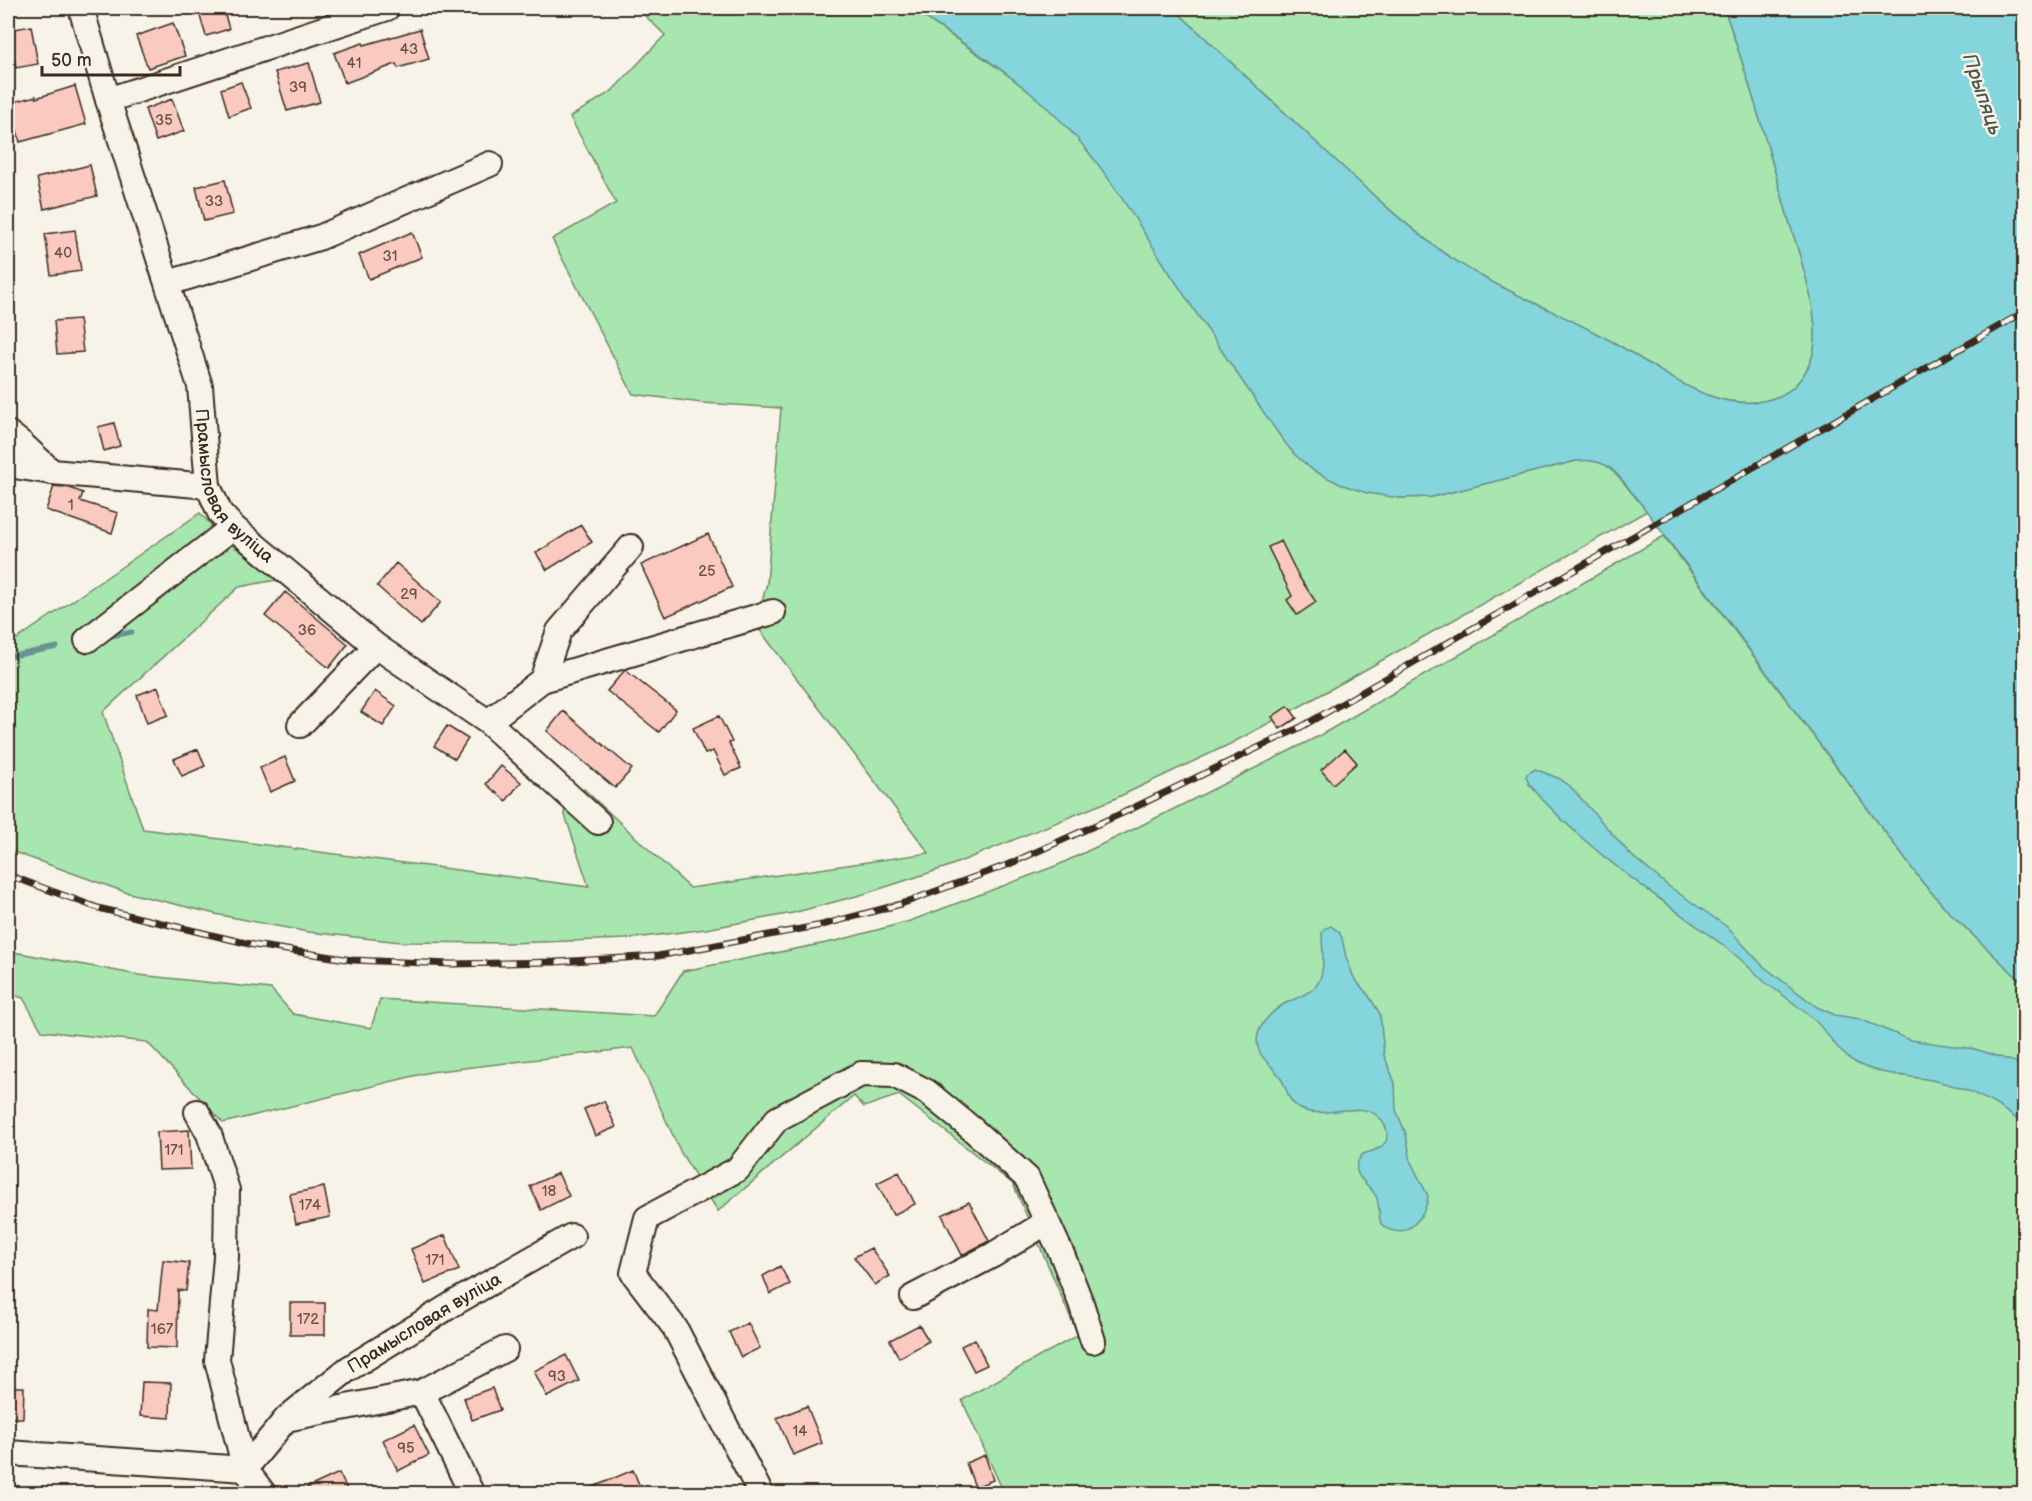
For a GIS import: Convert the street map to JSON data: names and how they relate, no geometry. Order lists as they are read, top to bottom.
{
  "streets": {
    "street": ["Прамысловая вуліца"]
  },
  "water": ["Прыпяць"],
  "house_numbers": [
    "43",
    "41",
    "39",
    "35",
    "33",
    "40",
    "31",
    "1",
    "25",
    "29",
    "36",
    "171",
    "18",
    "174",
    "171",
    "172",
    "167",
    "93",
    "14",
    "95"
  ],
  "scale_bar": "50 m"
}
